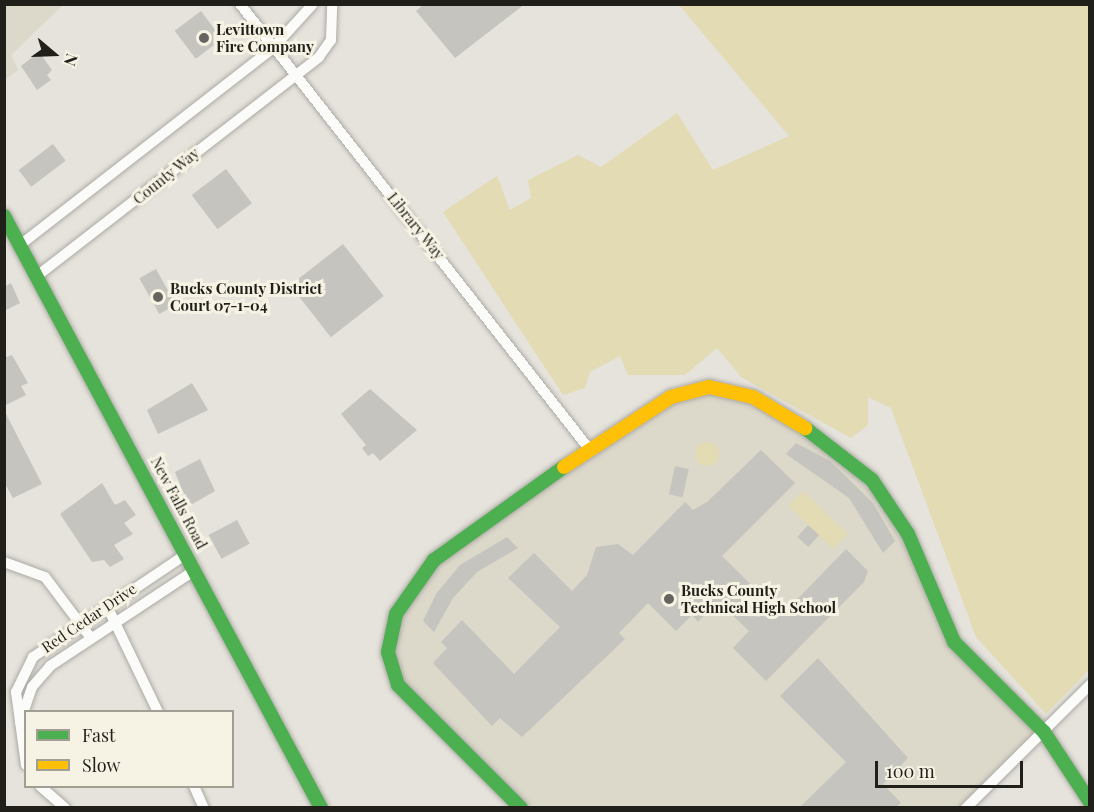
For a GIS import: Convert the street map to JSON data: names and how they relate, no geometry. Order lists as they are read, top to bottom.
{
  "streets": {
    "street": [
      "County Way",
      "Library Way",
      "New Falls Road",
      "Red Cedar Drive"
    ]
  },
  "crossings": [
    ["County Way", "Library Way"],
    ["County Way", "New Falls Road"],
    ["New Falls Road", "Red Cedar Drive"]
  ],
  "places": ["Levittown Fire Company", "Bucks County District Court 07-1-04", "Bucks County Technical High School"],
  "legend": ["Fast", "Slow"],
  "scale_bar": "100 m",
  "north": "right"
}
